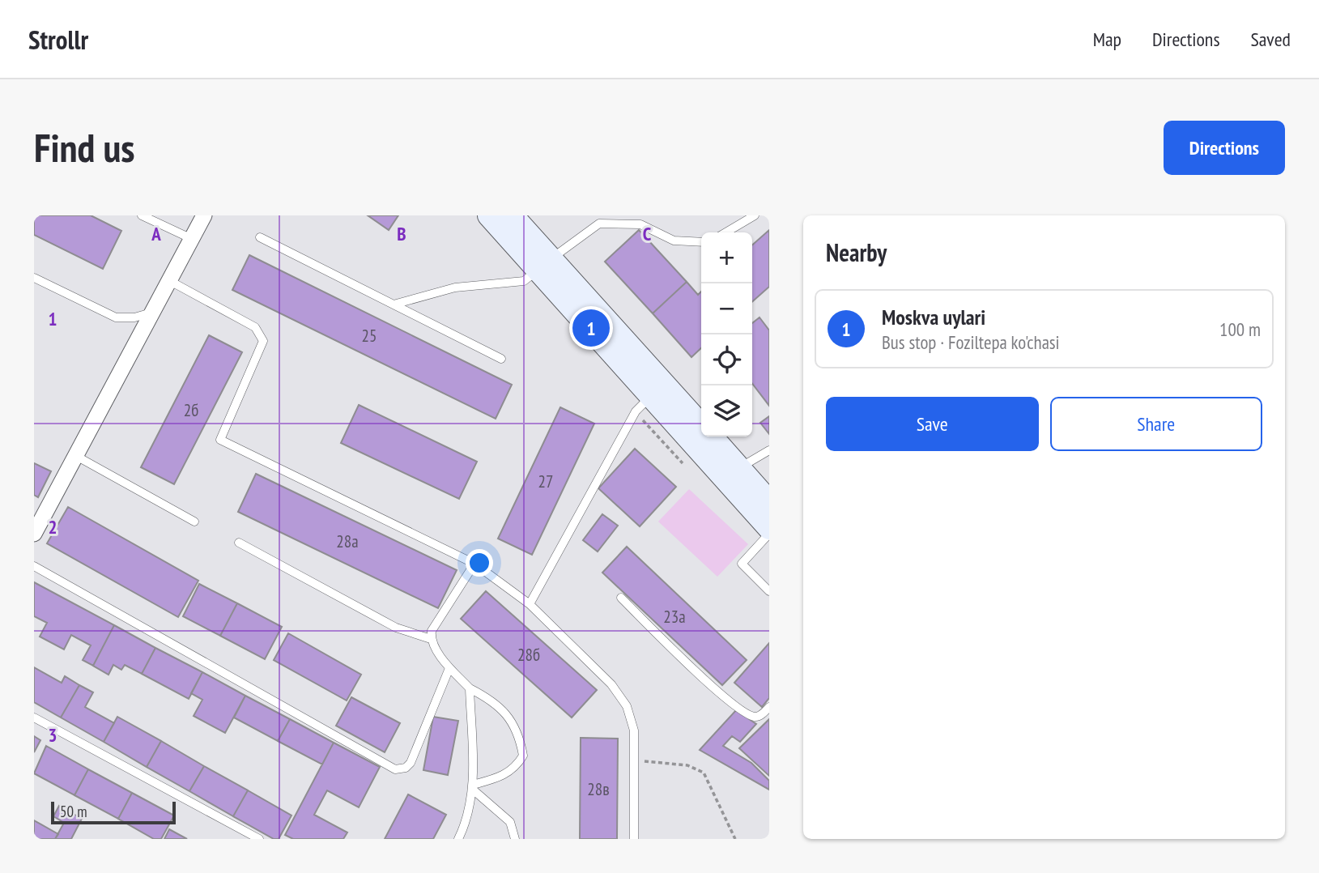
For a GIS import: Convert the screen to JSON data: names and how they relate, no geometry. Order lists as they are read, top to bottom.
{
  "house_numbers": [
    "25",
    "2б",
    "27",
    "28а",
    "23а",
    "28б",
    "28в"
  ],
  "scale_bar": "50 m",
  "page": {
    "header": "Strollr",
    "nav": ["Map", "Directions", "Saved"],
    "buttons": [
      "Directions",
      ["Save", "Share"]
    ],
    "title": "Find us",
    "heading": "Nearby",
    "map_buttons": ["+", "−"],
    "list": [
      {
        "mark": "1",
        "name": "Moskva uylari",
        "note": "Bus stop · Foziltepa ko'chasi",
        "value": "100 m"
      }
    ],
    "pins": "1",
    "scale": "50 m"
  },
  "grid": {
    "columns": ["A", "B", "C"],
    "rows": ["1", "2", "3"]
  }
}
